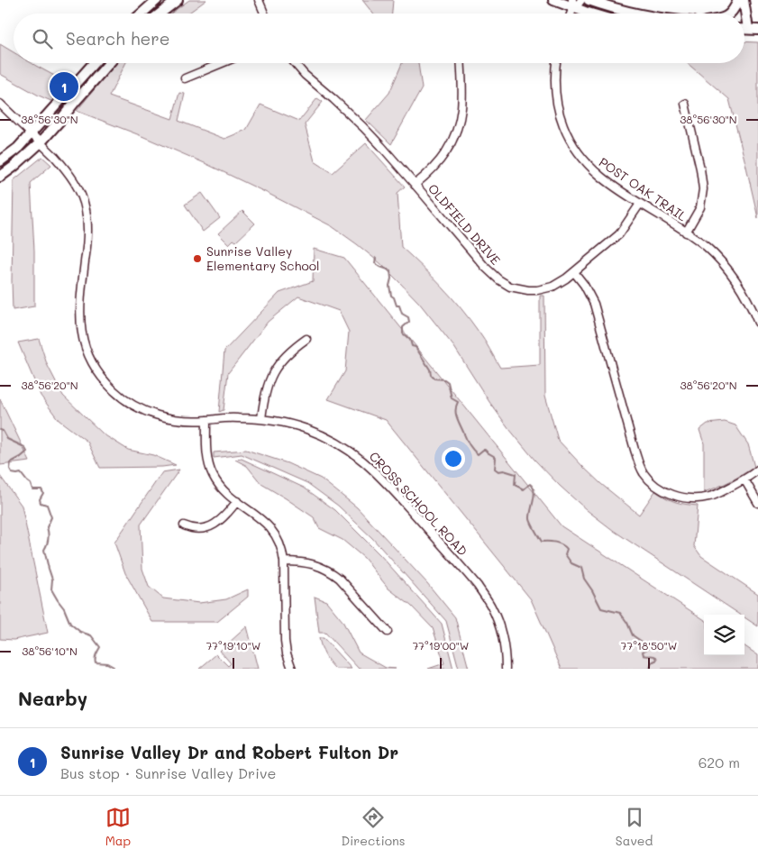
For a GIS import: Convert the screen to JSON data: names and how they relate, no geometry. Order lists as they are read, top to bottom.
{
  "streets": {
    "street": ["POST OAK TRAIL", "OLDFIELD DRIVE", "CROSS SCHOOL ROAD"]
  },
  "crossings": [
    ["POST OAK TRAIL", "OLDFIELD DRIVE"]
  ],
  "places": ["Sunrise Valley Elementary School"],
  "page": {
    "search": "Search here",
    "pins": "1",
    "heading": "Nearby",
    "list": [
      {
        "mark": "1",
        "name": "Sunrise Valley Dr and Robert Fulton Dr",
        "note": "Bus stop · Sunrise Valley Drive",
        "value": "620 m"
      }
    ],
    "nav": ["Map", "Directions", "Saved"]
  },
  "coordinates": [
    "38°56'30\"N",
    "38°56'20\"N",
    "77°19'10\"W",
    "77°19'00\"W",
    "77°18'50\"W",
    "38°56'10\"N"
  ]
}
